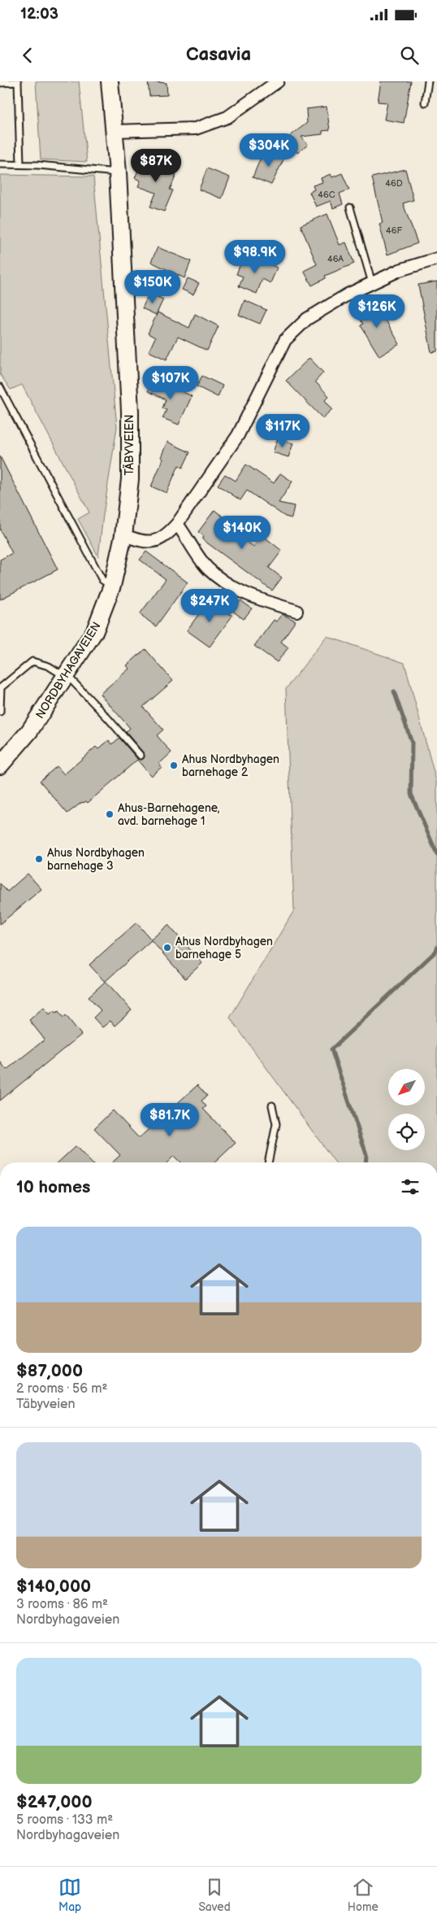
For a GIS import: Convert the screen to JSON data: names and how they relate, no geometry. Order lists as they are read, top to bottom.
{
  "streets": {
    "street": ["TÄBYVEIEN", "NORDBYHAGAVEIEN"]
  },
  "crossings": [
    ["TÄBYVEIEN", "NORDBYHAGAVEIEN"]
  ],
  "places": [
    "Ahus Nordbyhagen barnehage 2",
    "Ahus-Barnehagene, avd. barnehage 1",
    "Ahus Nordbyhagen barnehage 3",
    "Ahus Nordbyhagen barnehage 5"
  ],
  "house_numbers": [
    "46D",
    "46C",
    "46F",
    "46A"
  ],
  "north": "bottom left",
  "page": {
    "status": "12:03",
    "header": "Casavia",
    "price": [
      "$304K",
      "$87K",
      "$98.9K",
      "$150K",
      "$126K",
      "$107K",
      "$117K",
      "$140K",
      "$247K",
      "$81.7K"
    ],
    "heading": "10 homes",
    "list": [
      {
        "name": "$87,000",
        "note": "2 rooms · 56 m² · Täbyveien"
      },
      {
        "name": "$140,000",
        "note": "3 rooms · 86 m² · Nordbyhagaveien"
      },
      {
        "name": "$247,000",
        "note": "5 rooms · 133 m² · Nordbyhagaveien"
      }
    ],
    "tabs": ["Map", "Saved", "Home"]
  }
}
